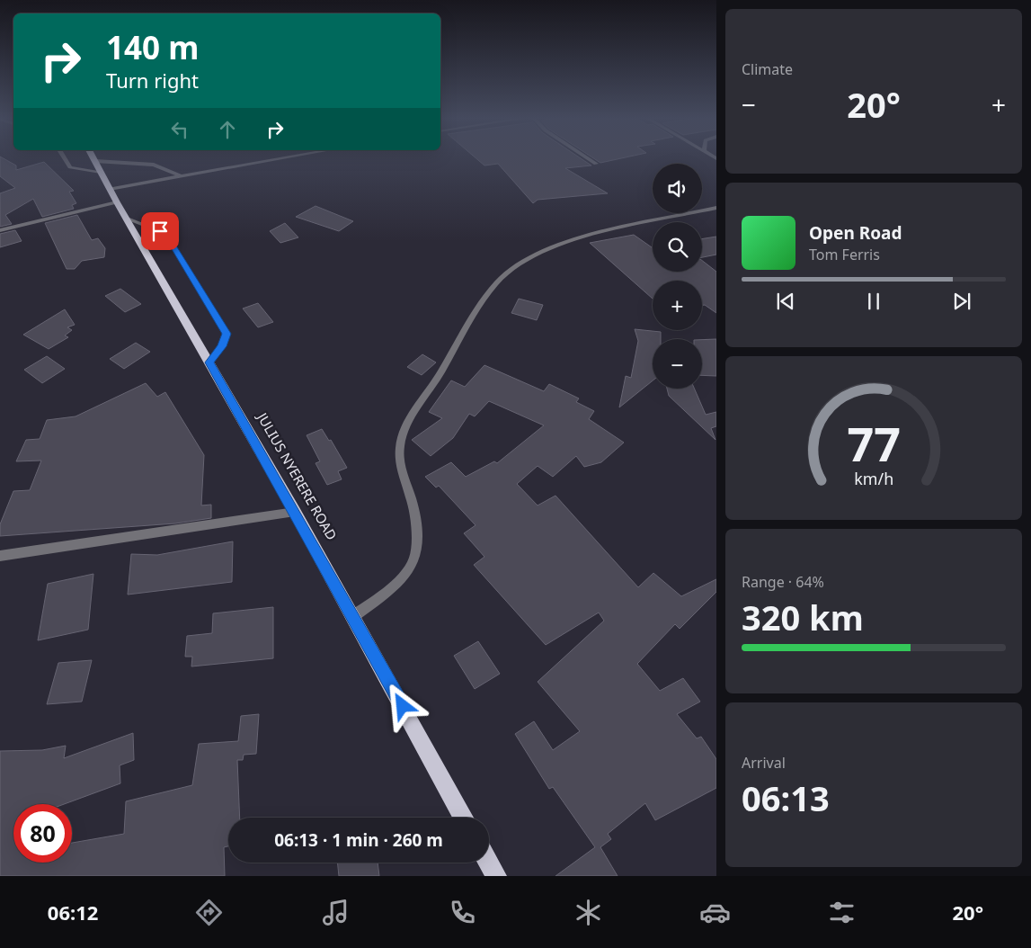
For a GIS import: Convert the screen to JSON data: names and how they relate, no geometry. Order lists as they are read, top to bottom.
{
  "streets": {
    "highway": ["JULIUS NYERERE ROAD"]
  },
  "page": {
    "tile": [
      "Climate",
      ["Range · 64%", "320 km"],
      ["Arrival", "06:13"]
    ],
    "turn": ["140 m", "Turn right"],
    "heat": ["−", "20°", "+"],
    "map_buttons": ["+", "−"],
    "song": ["Open Road", "Tom Ferris"],
    "limit": "80",
    "trip": "06:13 · 1 min · 260 m",
    "tabs": ["06:12", "20°"],
    "gauge": ["77", "km/h"]
  }
}
